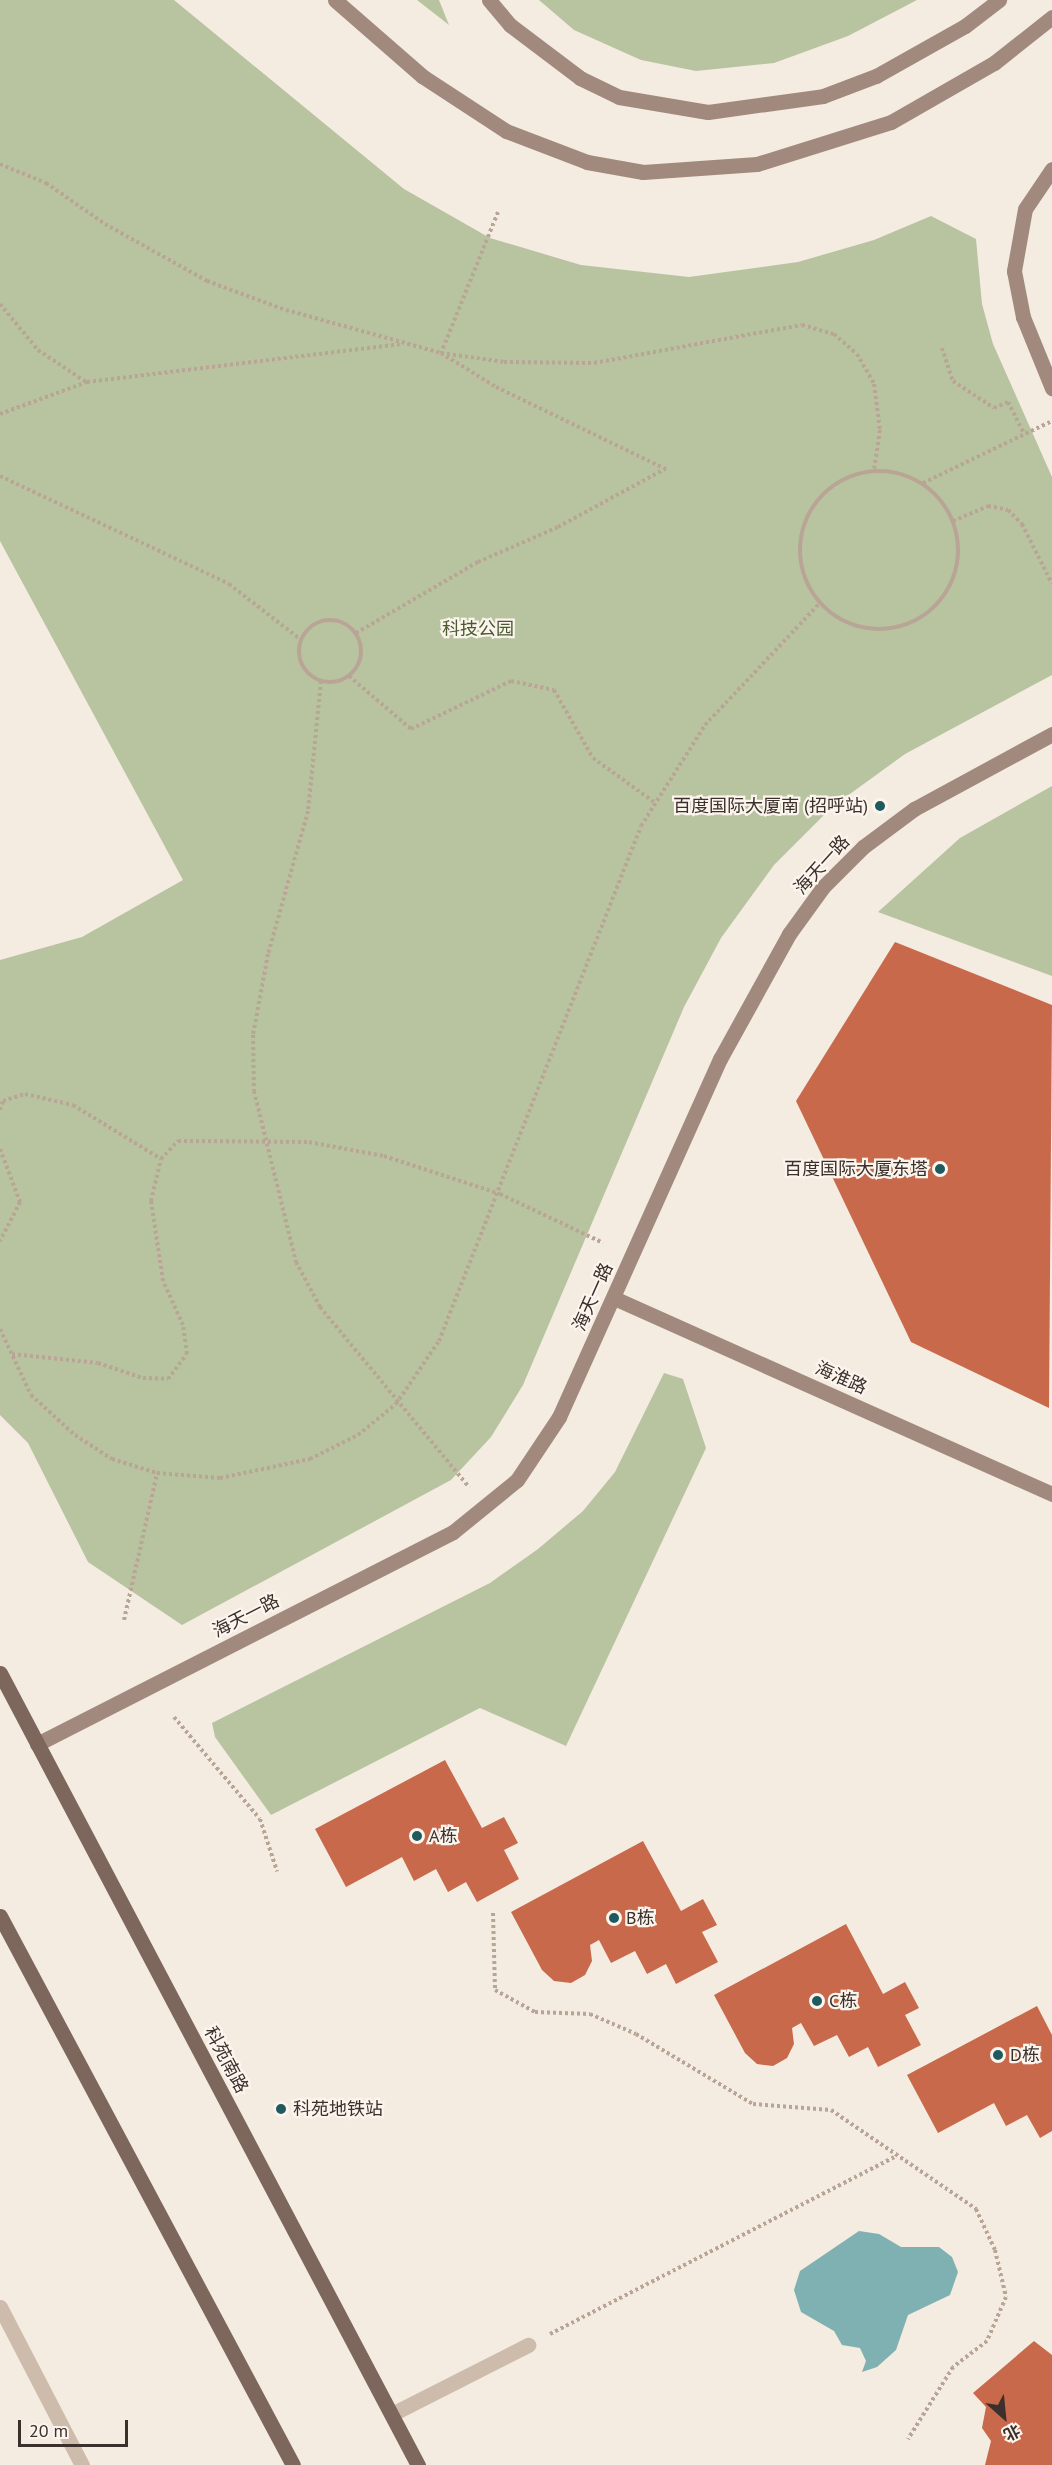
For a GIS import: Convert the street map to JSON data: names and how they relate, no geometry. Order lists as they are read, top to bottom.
{
  "streets": {
    "main road": ["科苑南路"],
    "street": ["海天一路", "海淮路"]
  },
  "crossings": [
    ["海天一路", "海淮路"],
    ["海天一路", "科苑南路"]
  ],
  "parks": ["科技公园"],
  "places": [
    "百度国际大厦南 (招呼站)",
    "百度国际大厦东塔",
    "A栋",
    "B栋",
    "C栋",
    "D栋",
    "科苑地铁站"
  ],
  "scale_bar": "20 m",
  "north": "bottom right"
}
